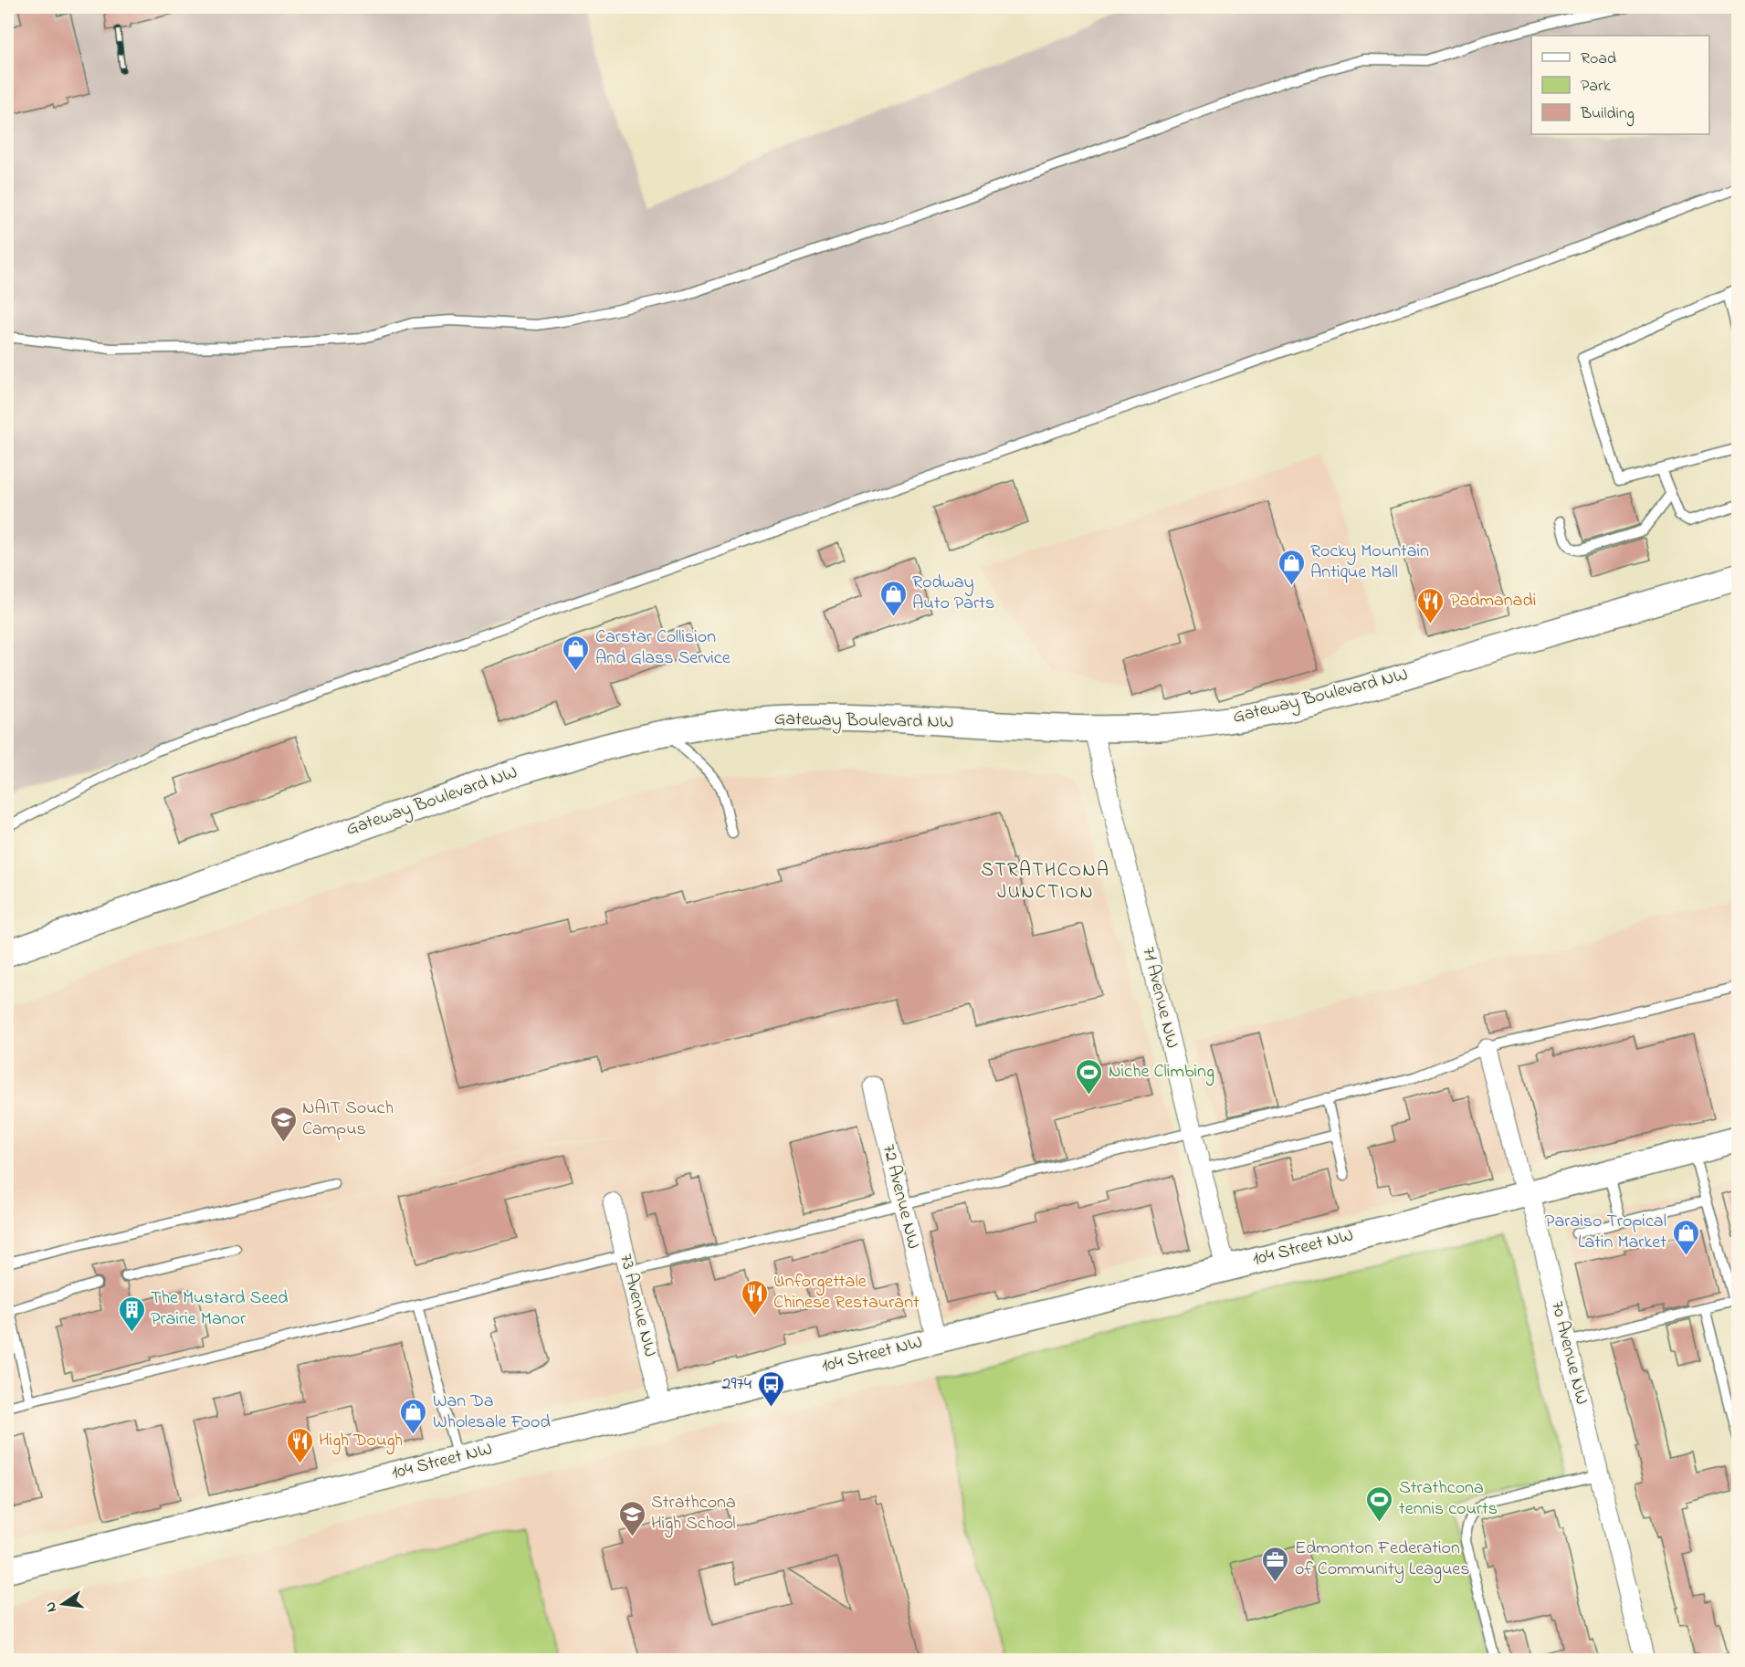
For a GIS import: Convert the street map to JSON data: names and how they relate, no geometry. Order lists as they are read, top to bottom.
{
  "streets": {
    "main road": ["Gateway Boulevard NW", "104 Street NW"],
    "street": [
      "71 Avenue NW",
      "72 Avenue NW",
      "73 Avenue NW",
      "70 Avenue NW"
    ]
  },
  "crossings": [
    ["Gateway Boulevard NW", "71 Avenue NW"],
    ["71 Avenue NW", "104 Street NW"],
    ["72 Avenue NW", "104 Street NW"],
    ["104 Street NW", "73 Avenue NW"],
    ["104 Street NW", "70 Avenue NW"]
  ],
  "districts": ["STRATHCONA JUNCTION"],
  "places": {
    "shop": [
      "Rocky Mountain Antique Mall",
      "Rodway Auto Parts",
      "Carstar Collision And Glass Service",
      "Paraiso Tropical Latin Market",
      "Wan Da Wholesale Food"
    ],
    "restaurant": ["Padmanadi", "Unforgettale Chinese Restaurant", "High Dough"],
    "sports": ["Niche Climbing", "Strathcona tennis courts"],
    "school or university": ["NAIT Souch Campus", "Strathcona High School"],
    "building": ["The Mustard Seed Prairie Manor"],
    "bus stop": ["2974"],
    "office": ["Edmonton Federation of Community Leagues"]
  },
  "legend": ["Road", "Park", "Building"],
  "north": "left"
}
